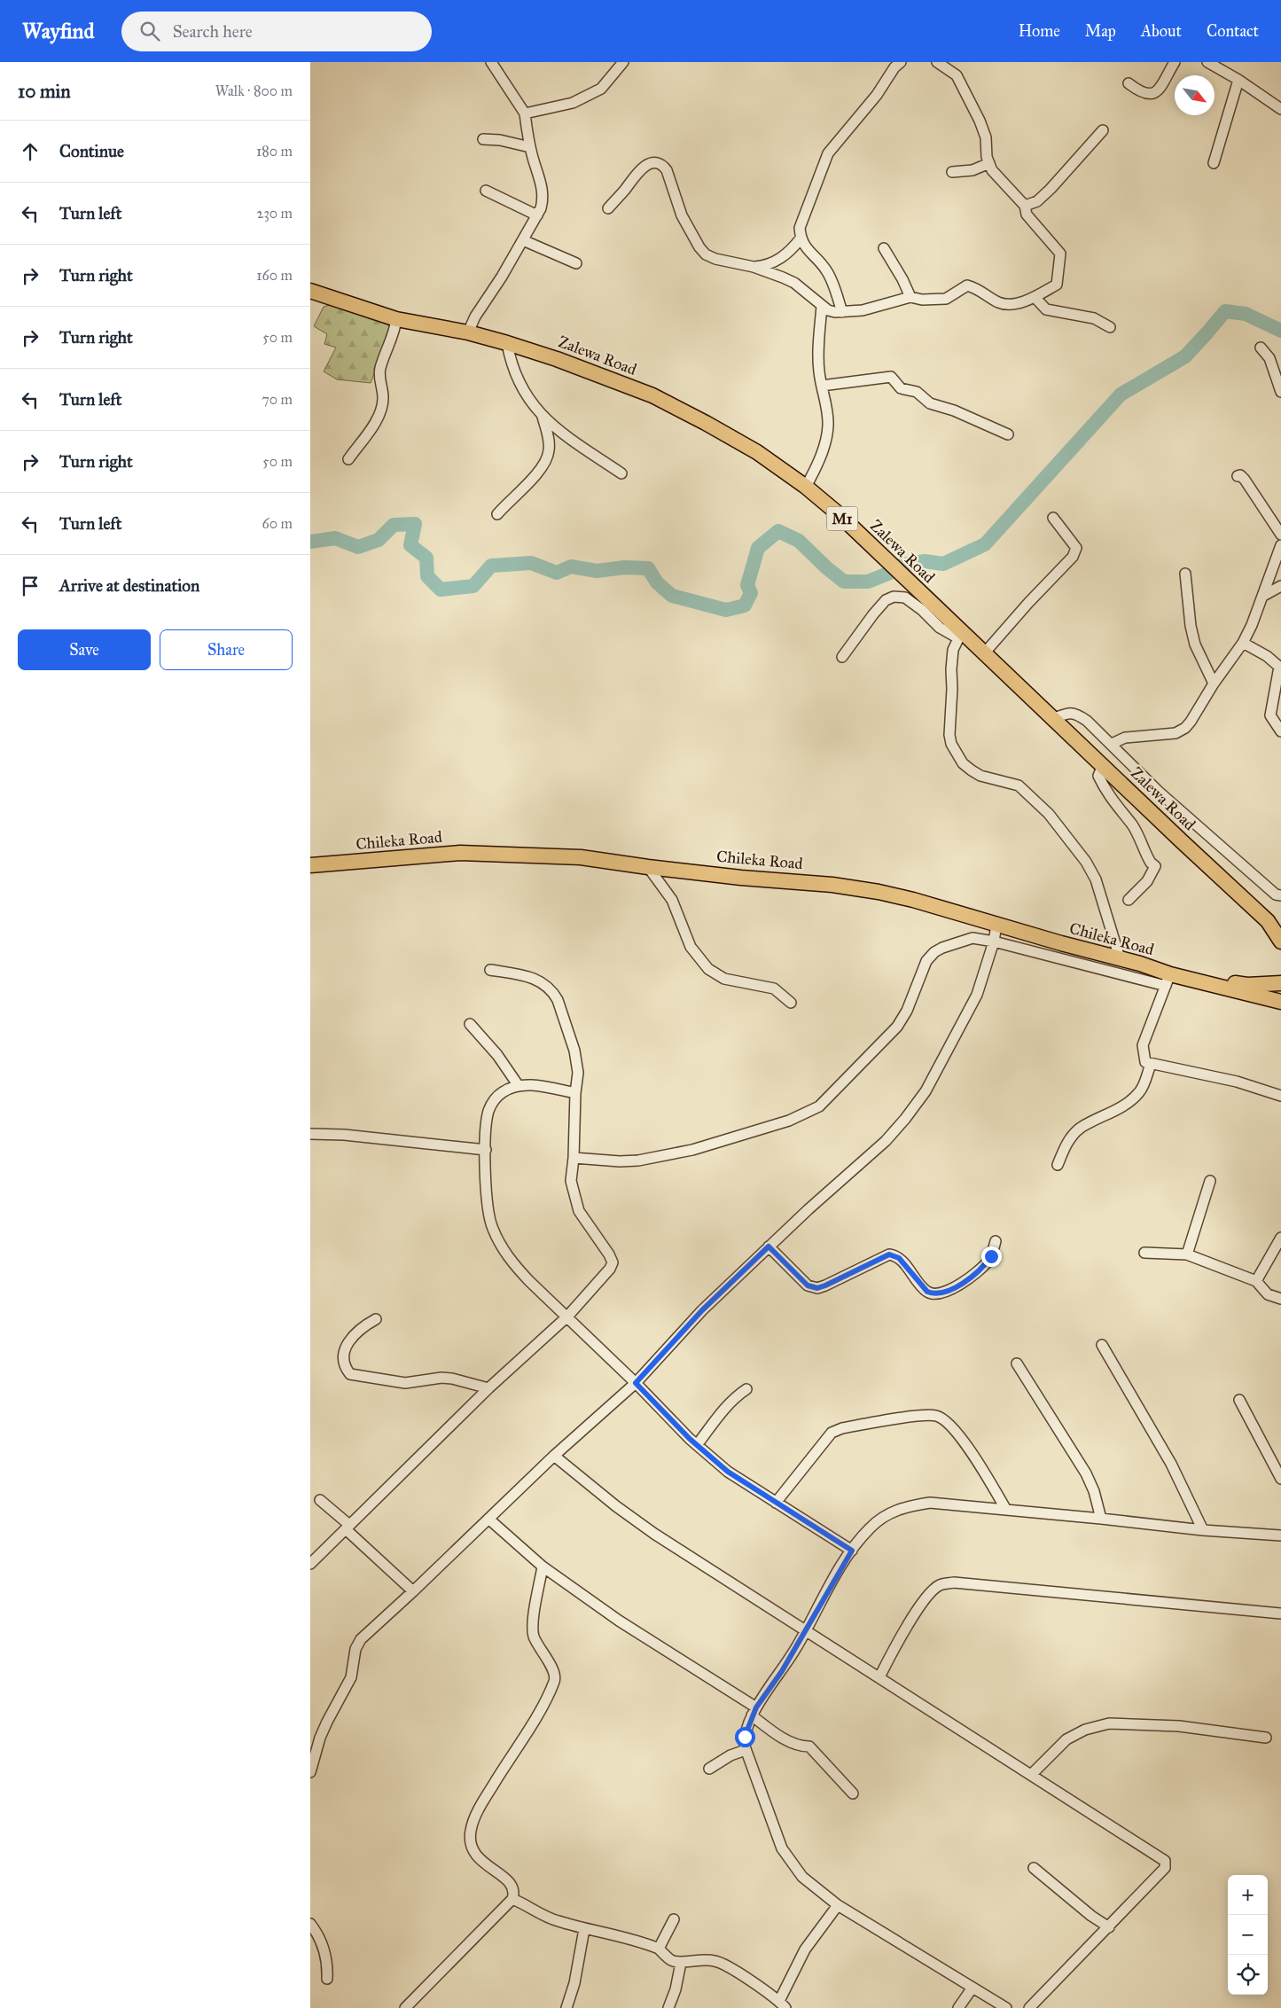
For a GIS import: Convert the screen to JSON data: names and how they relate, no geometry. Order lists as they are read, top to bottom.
{
  "streets": {
    "highway": ["Zalewa Road", "M1", "Chileka Road"]
  },
  "north": "bottom right",
  "page": {
    "header": "Wayfind",
    "search": "Search here",
    "nav": [
      "Home",
      "Map",
      "About",
      "Contact"
    ],
    "heading": ["10 min", "Walk · 800 m"],
    "list": [
      ["Continue", "180 m"],
      ["Turn left", "230 m"],
      ["Turn right", "160 m"],
      ["Turn right", "50 m"],
      ["Turn left", "70 m"],
      ["Turn right", "50 m"],
      ["Turn left", "60 m"],
      "Arrive at destination"
    ],
    "buttons": ["Save", "Share"],
    "map_buttons": ["+", "−"]
  }
}
